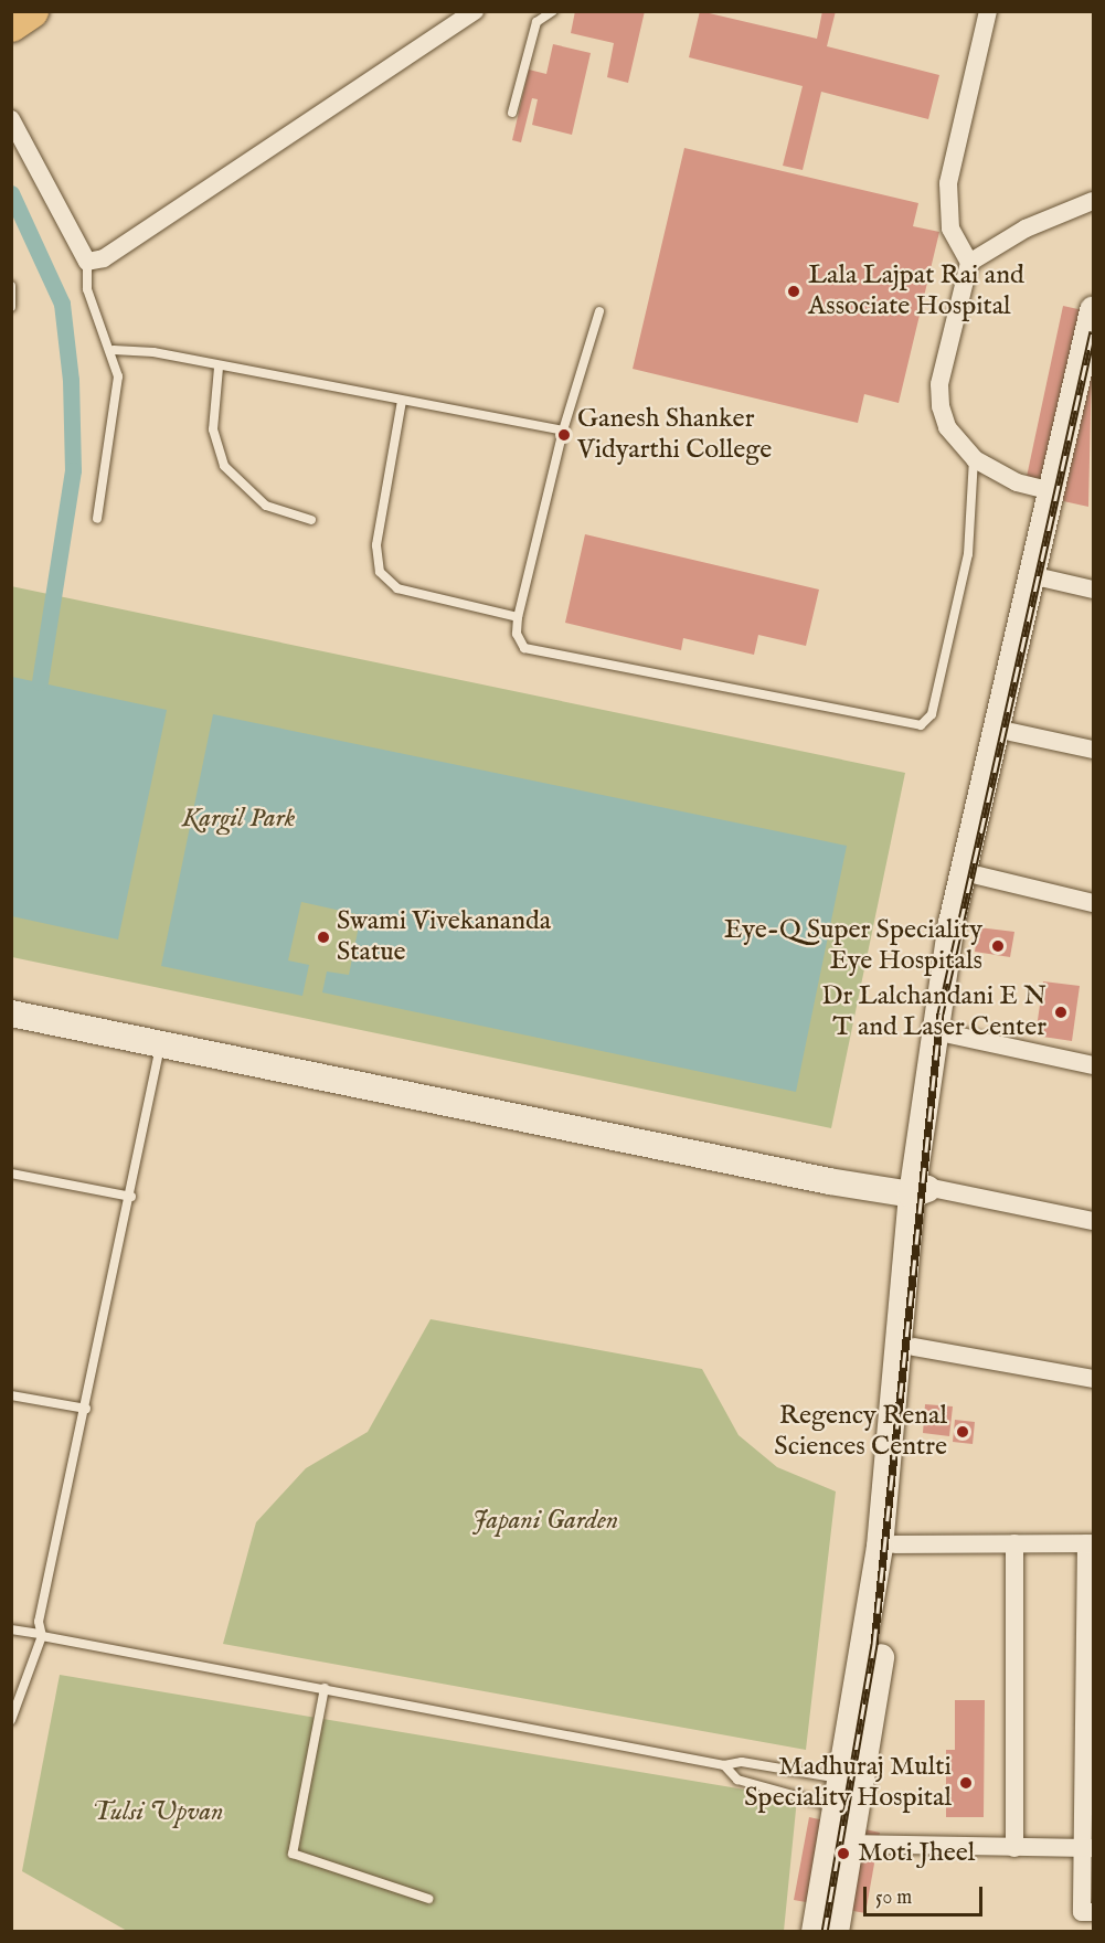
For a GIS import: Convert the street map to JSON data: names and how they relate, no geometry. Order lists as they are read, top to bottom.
{
  "parks": ["Kargil Park", "Japani Garden", "Tulsi Upvan"],
  "places": [
    "Lala Lajpat Rai and Associate Hospital",
    "Ganesh Shanker Vidyarthi College",
    "Swami Vivekananda Statue",
    "Eye-Q Super Speciality Eye Hospitals",
    "Dr Lalchandani E N T and Laser Center",
    "Regency Renal Sciences Centre",
    "Madhuraj Multi Speciality Hospital",
    "Moti Jheel"
  ],
  "scale_bar": "50 m"
}
